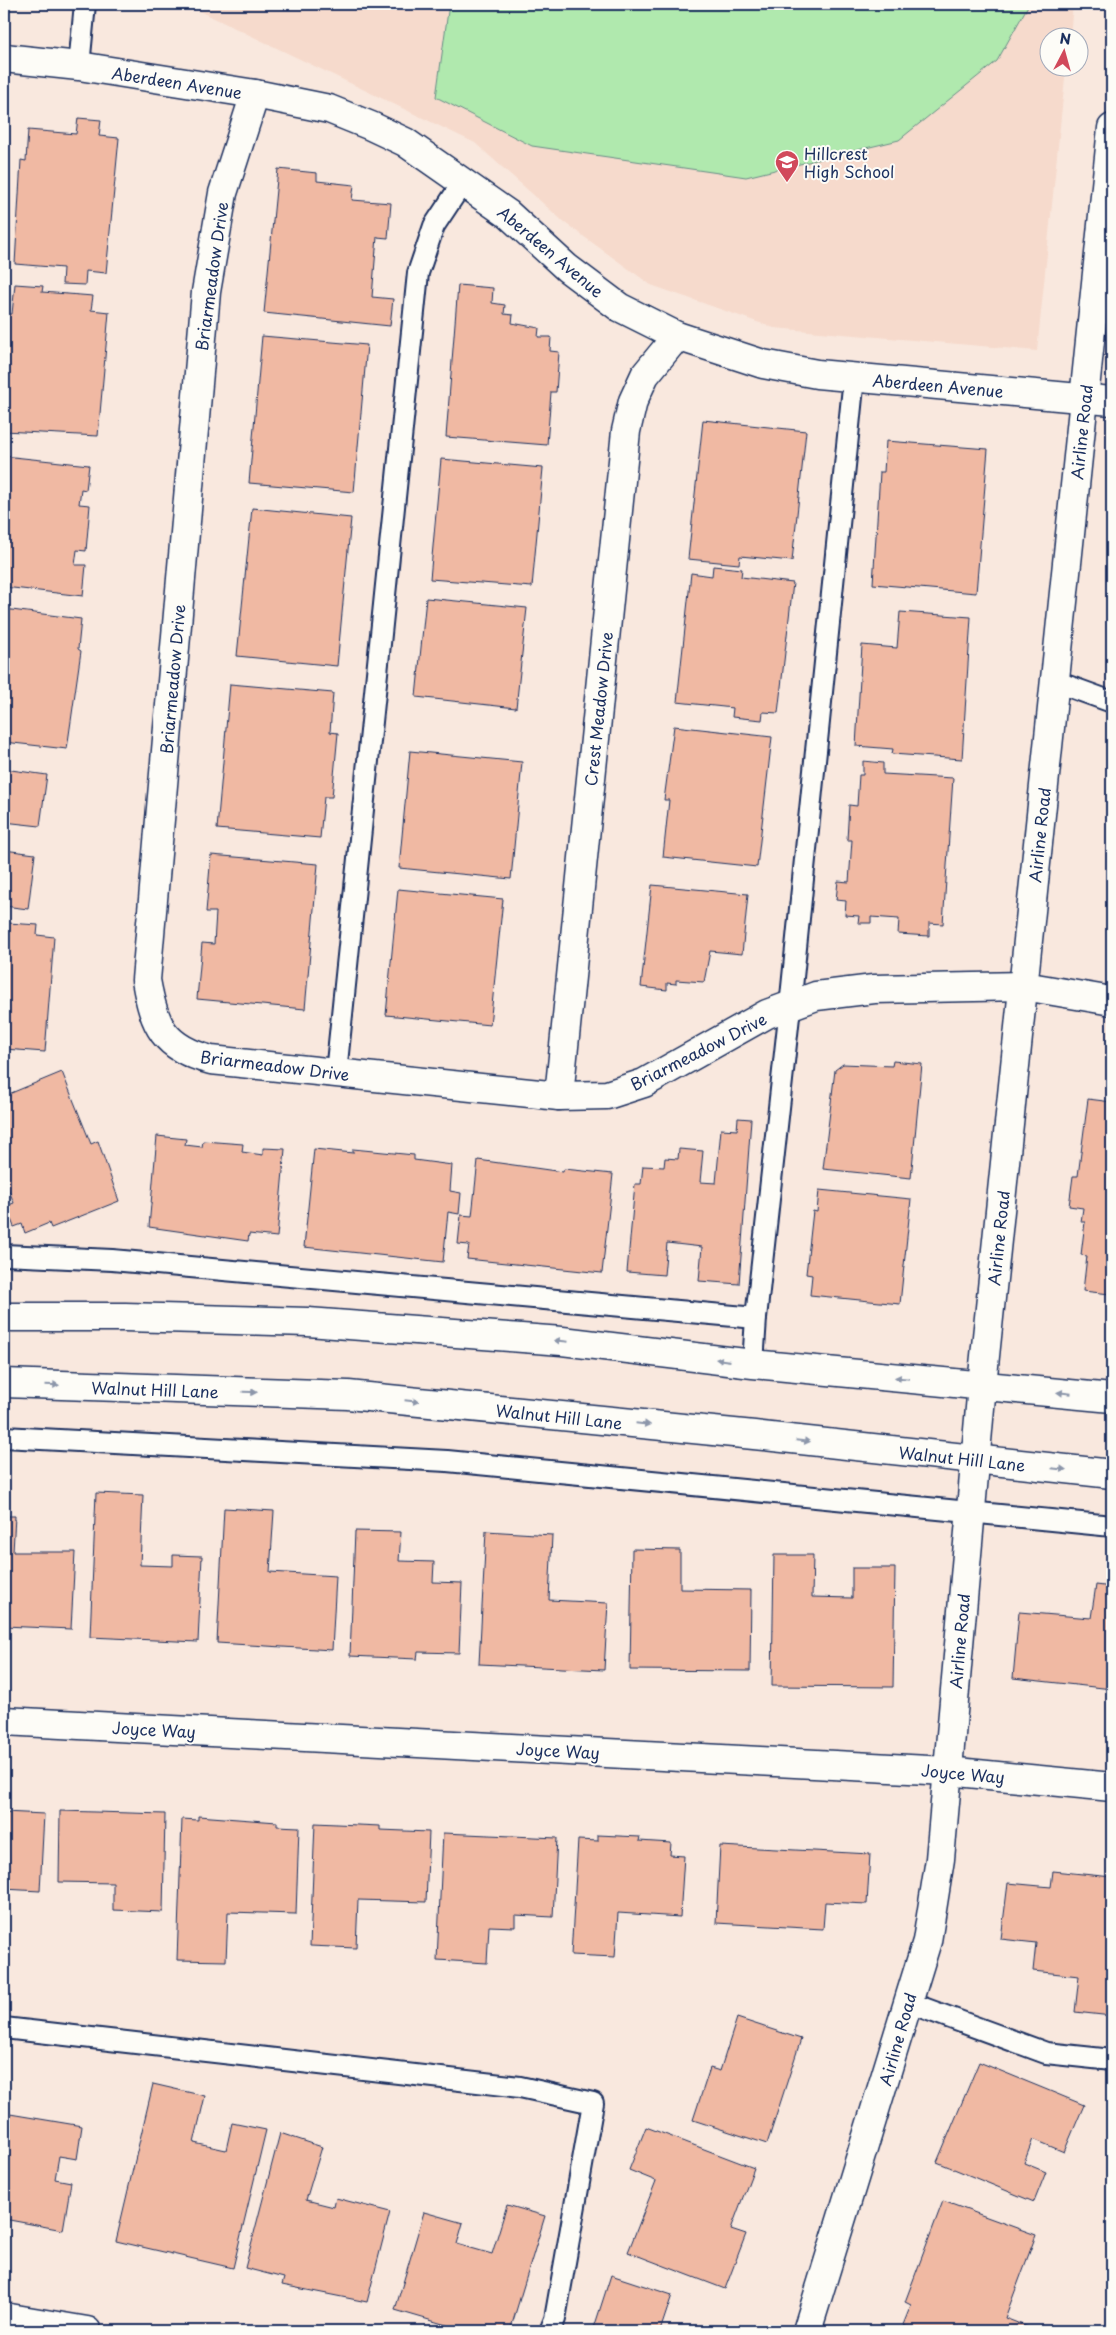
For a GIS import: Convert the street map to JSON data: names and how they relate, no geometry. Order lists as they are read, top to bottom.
{
  "streets": {
    "street": [
      "Aberdeen Avenue",
      "Briarmeadow Drive",
      "Airline Road",
      "Crest Meadow Drive",
      "Walnut Hill Lane",
      "Joyce Way"
    ]
  },
  "crossings": [
    ["Aberdeen Avenue", "Briarmeadow Drive"],
    ["Aberdeen Avenue", "Airline Road"],
    ["Aberdeen Avenue", "Crest Meadow Drive"],
    ["Briarmeadow Drive", "Airline Road"],
    ["Briarmeadow Drive", "Crest Meadow Drive"],
    ["Airline Road", "Walnut Hill Lane"],
    ["Airline Road", "Joyce Way"]
  ],
  "places": {
    "school or university": ["Hillcrest High School"]
  },
  "north": "top"
}
